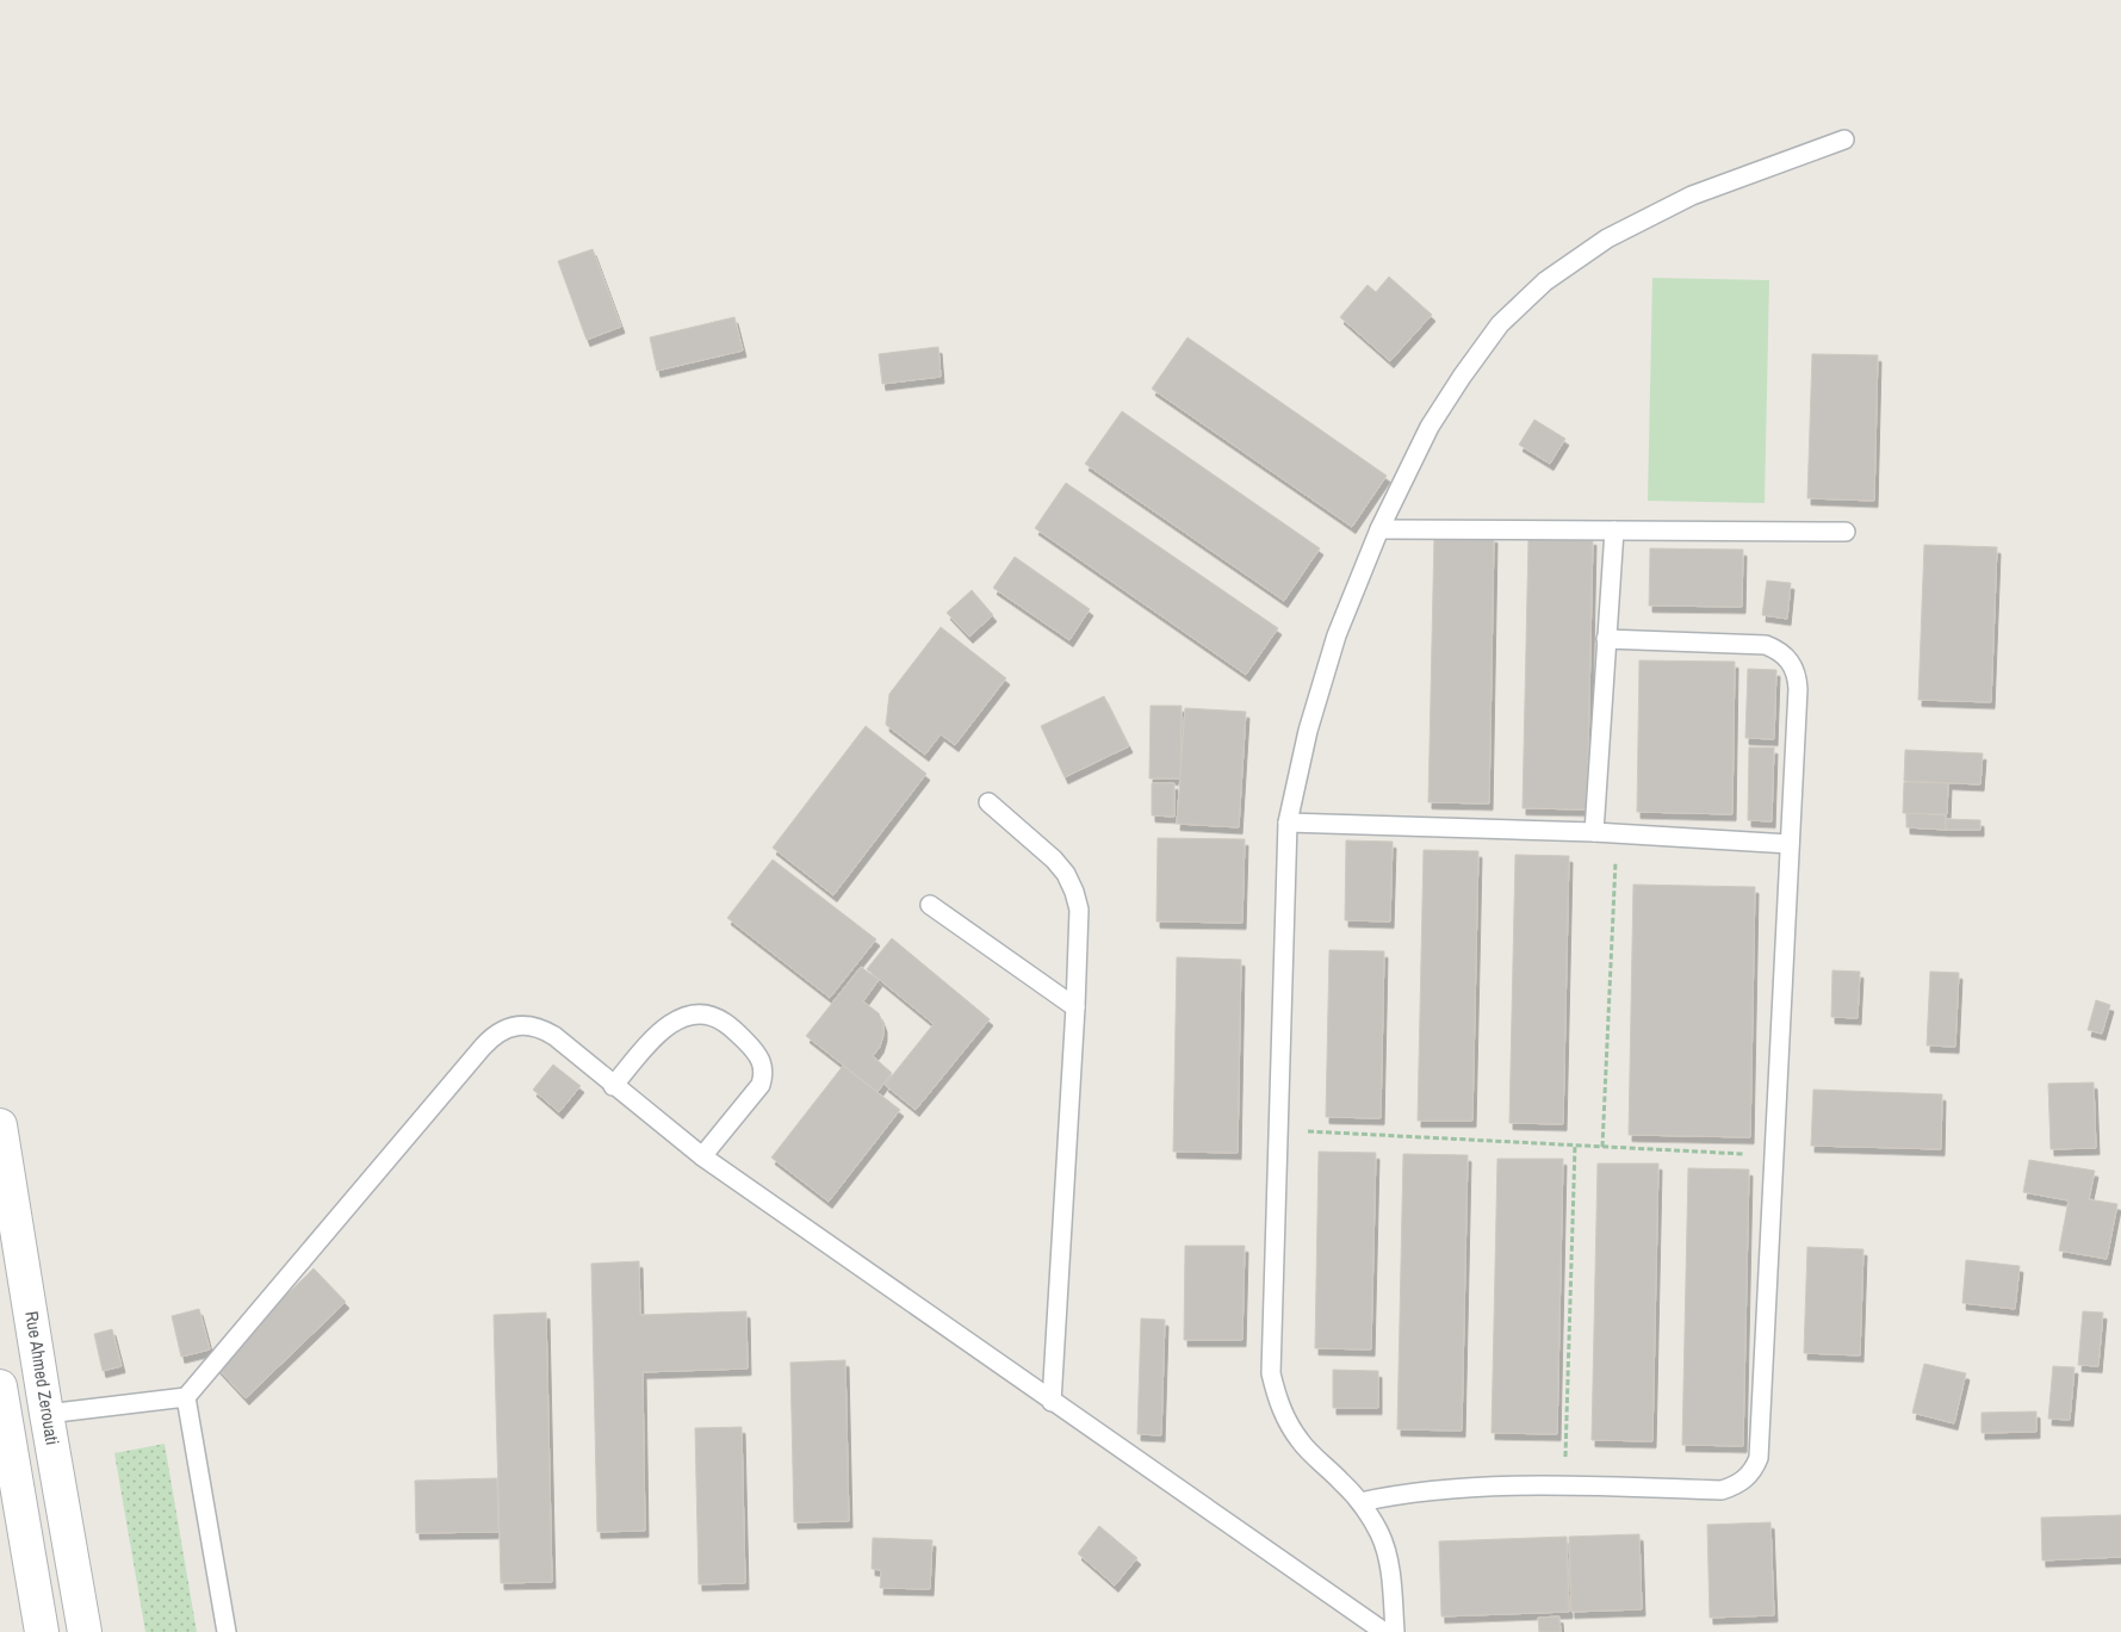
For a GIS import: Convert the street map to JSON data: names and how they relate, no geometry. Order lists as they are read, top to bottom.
{
  "streets": {
    "main road": ["Rue Ahmed Zerouati"]
  }
}
